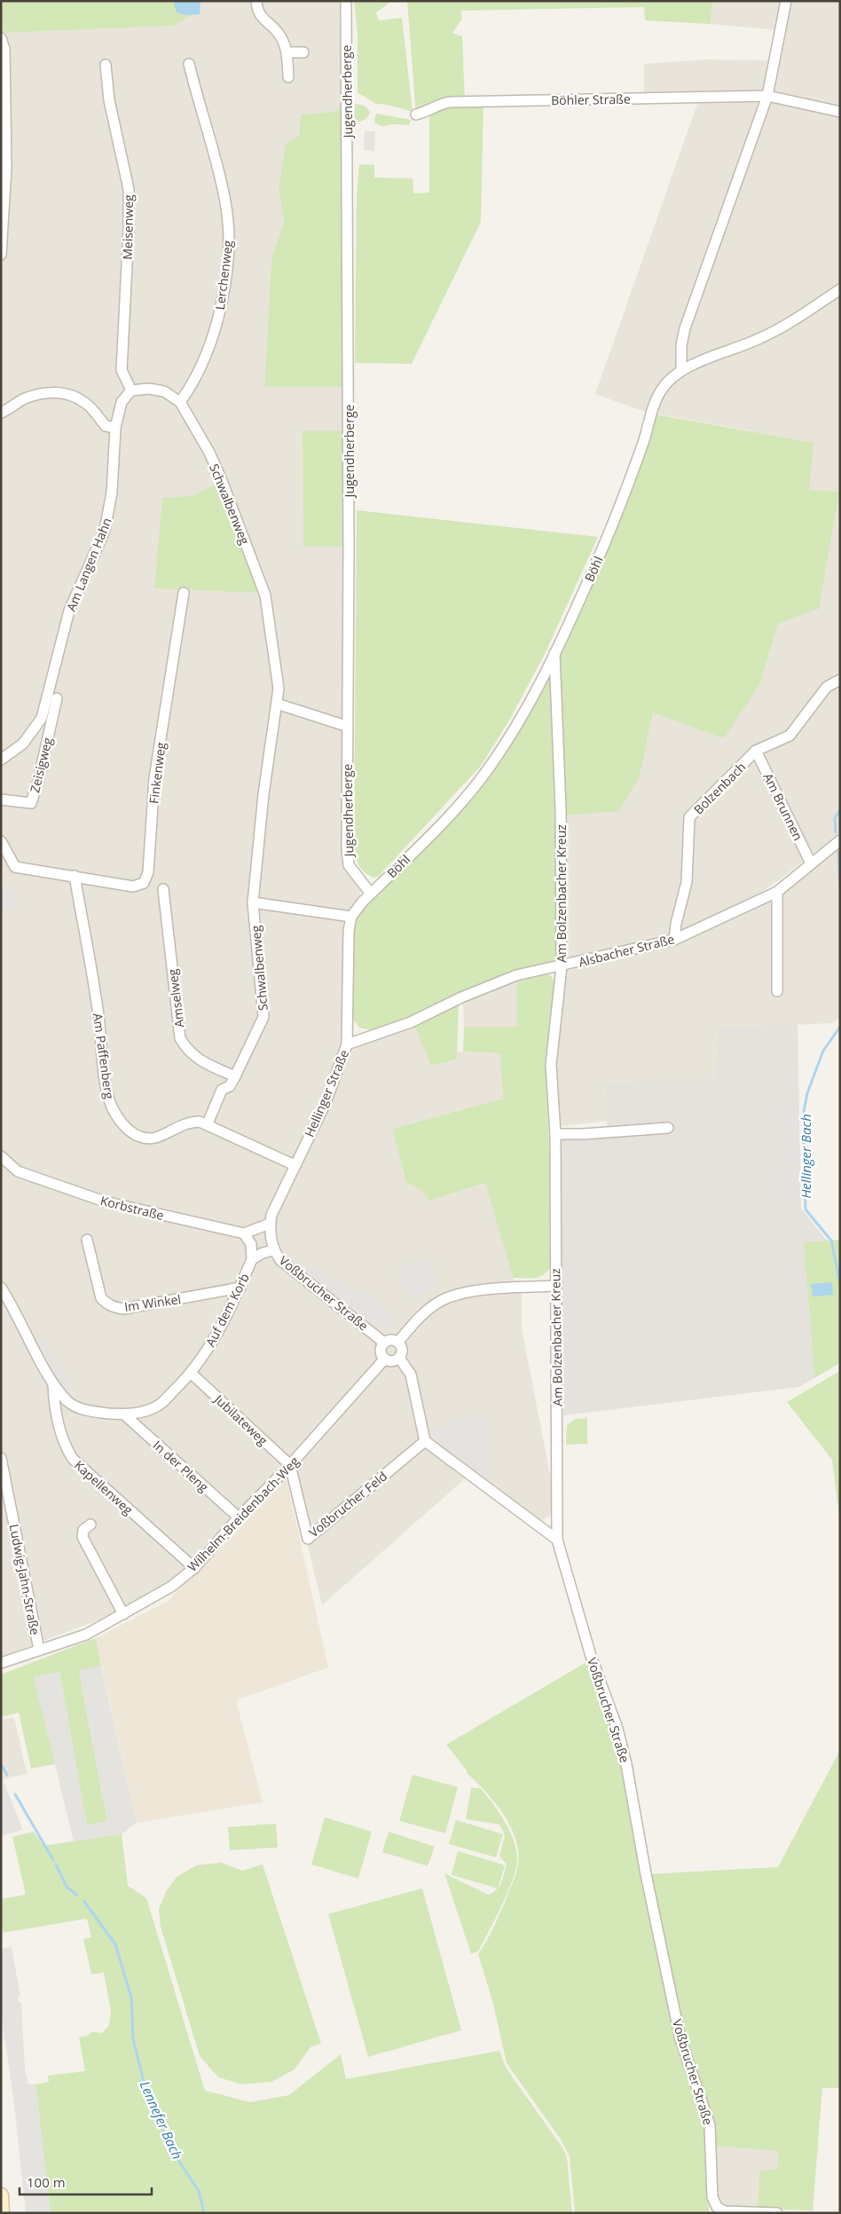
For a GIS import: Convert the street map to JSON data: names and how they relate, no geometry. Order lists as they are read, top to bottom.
{
  "streets": {
    "street": [
      "Jugendherberge",
      "Böhler Straße",
      "Meisenweg",
      "Lerchenweg",
      "Schwalbenweg",
      "Am Langen Hahn",
      "Böhl",
      "Zeisigweg",
      "Finkenweg",
      "Bolzenbach",
      "Am Brunnen",
      "Am Bolzenbacher Kreuz",
      "Alsbacher Straße",
      "Amselweg",
      "Am Paffenberg",
      "Hellinger Straße",
      "Korbstraße",
      "Voßbrucher Straße",
      "Im Winkel",
      "Auf dem Korb",
      "Jubilateweg",
      "In der Pleng",
      "Kapellenweg",
      "Voßbrucher Feld",
      "Wilhelm-Breidenbach-Weg",
      "Ludwig-Jahn-Straße"
    ]
  },
  "crossings": [
    ["Jugendherberge", "Böhl"],
    ["Meisenweg", "Schwalbenweg"],
    ["Lerchenweg", "Schwalbenweg"],
    ["Schwalbenweg", "Amselweg"],
    ["Schwalbenweg", "Am Paffenberg"],
    ["Böhl", "Am Bolzenbacher Kreuz"],
    ["Finkenweg", "Am Paffenberg"],
    ["Bolzenbach", "Am Brunnen"],
    ["Bolzenbach", "Alsbacher Straße"],
    ["Am Brunnen", "Alsbacher Straße"],
    ["Am Bolzenbacher Kreuz", "Alsbacher Straße"],
    ["Am Bolzenbacher Kreuz", "Voßbrucher Straße"],
    ["Alsbacher Straße", "Hellinger Straße"],
    ["Am Paffenberg", "Hellinger Straße"],
    ["Hellinger Straße", "Voßbrucher Straße"],
    ["Voßbrucher Straße", "Auf dem Korb"],
    ["Voßbrucher Straße", "Wilhelm-Breidenbach-Weg"],
    ["Im Winkel", "Auf dem Korb"],
    ["Auf dem Korb", "Jubilateweg"],
    ["Auf dem Korb", "In der Pleng"],
    ["Auf dem Korb", "Kapellenweg"],
    ["Jubilateweg", "Voßbrucher Feld"],
    ["Jubilateweg", "Wilhelm-Breidenbach-Weg"],
    ["In der Pleng", "Wilhelm-Breidenbach-Weg"],
    ["Kapellenweg", "Wilhelm-Breidenbach-Weg"],
    ["Voßbrucher Feld", "Wilhelm-Breidenbach-Weg"],
    ["Wilhelm-Breidenbach-Weg", "Ludwig-Jahn-Straße"]
  ],
  "water": ["Hellinger Bach", "Lennefer Bach"],
  "scale_bar": "100 m"
}
